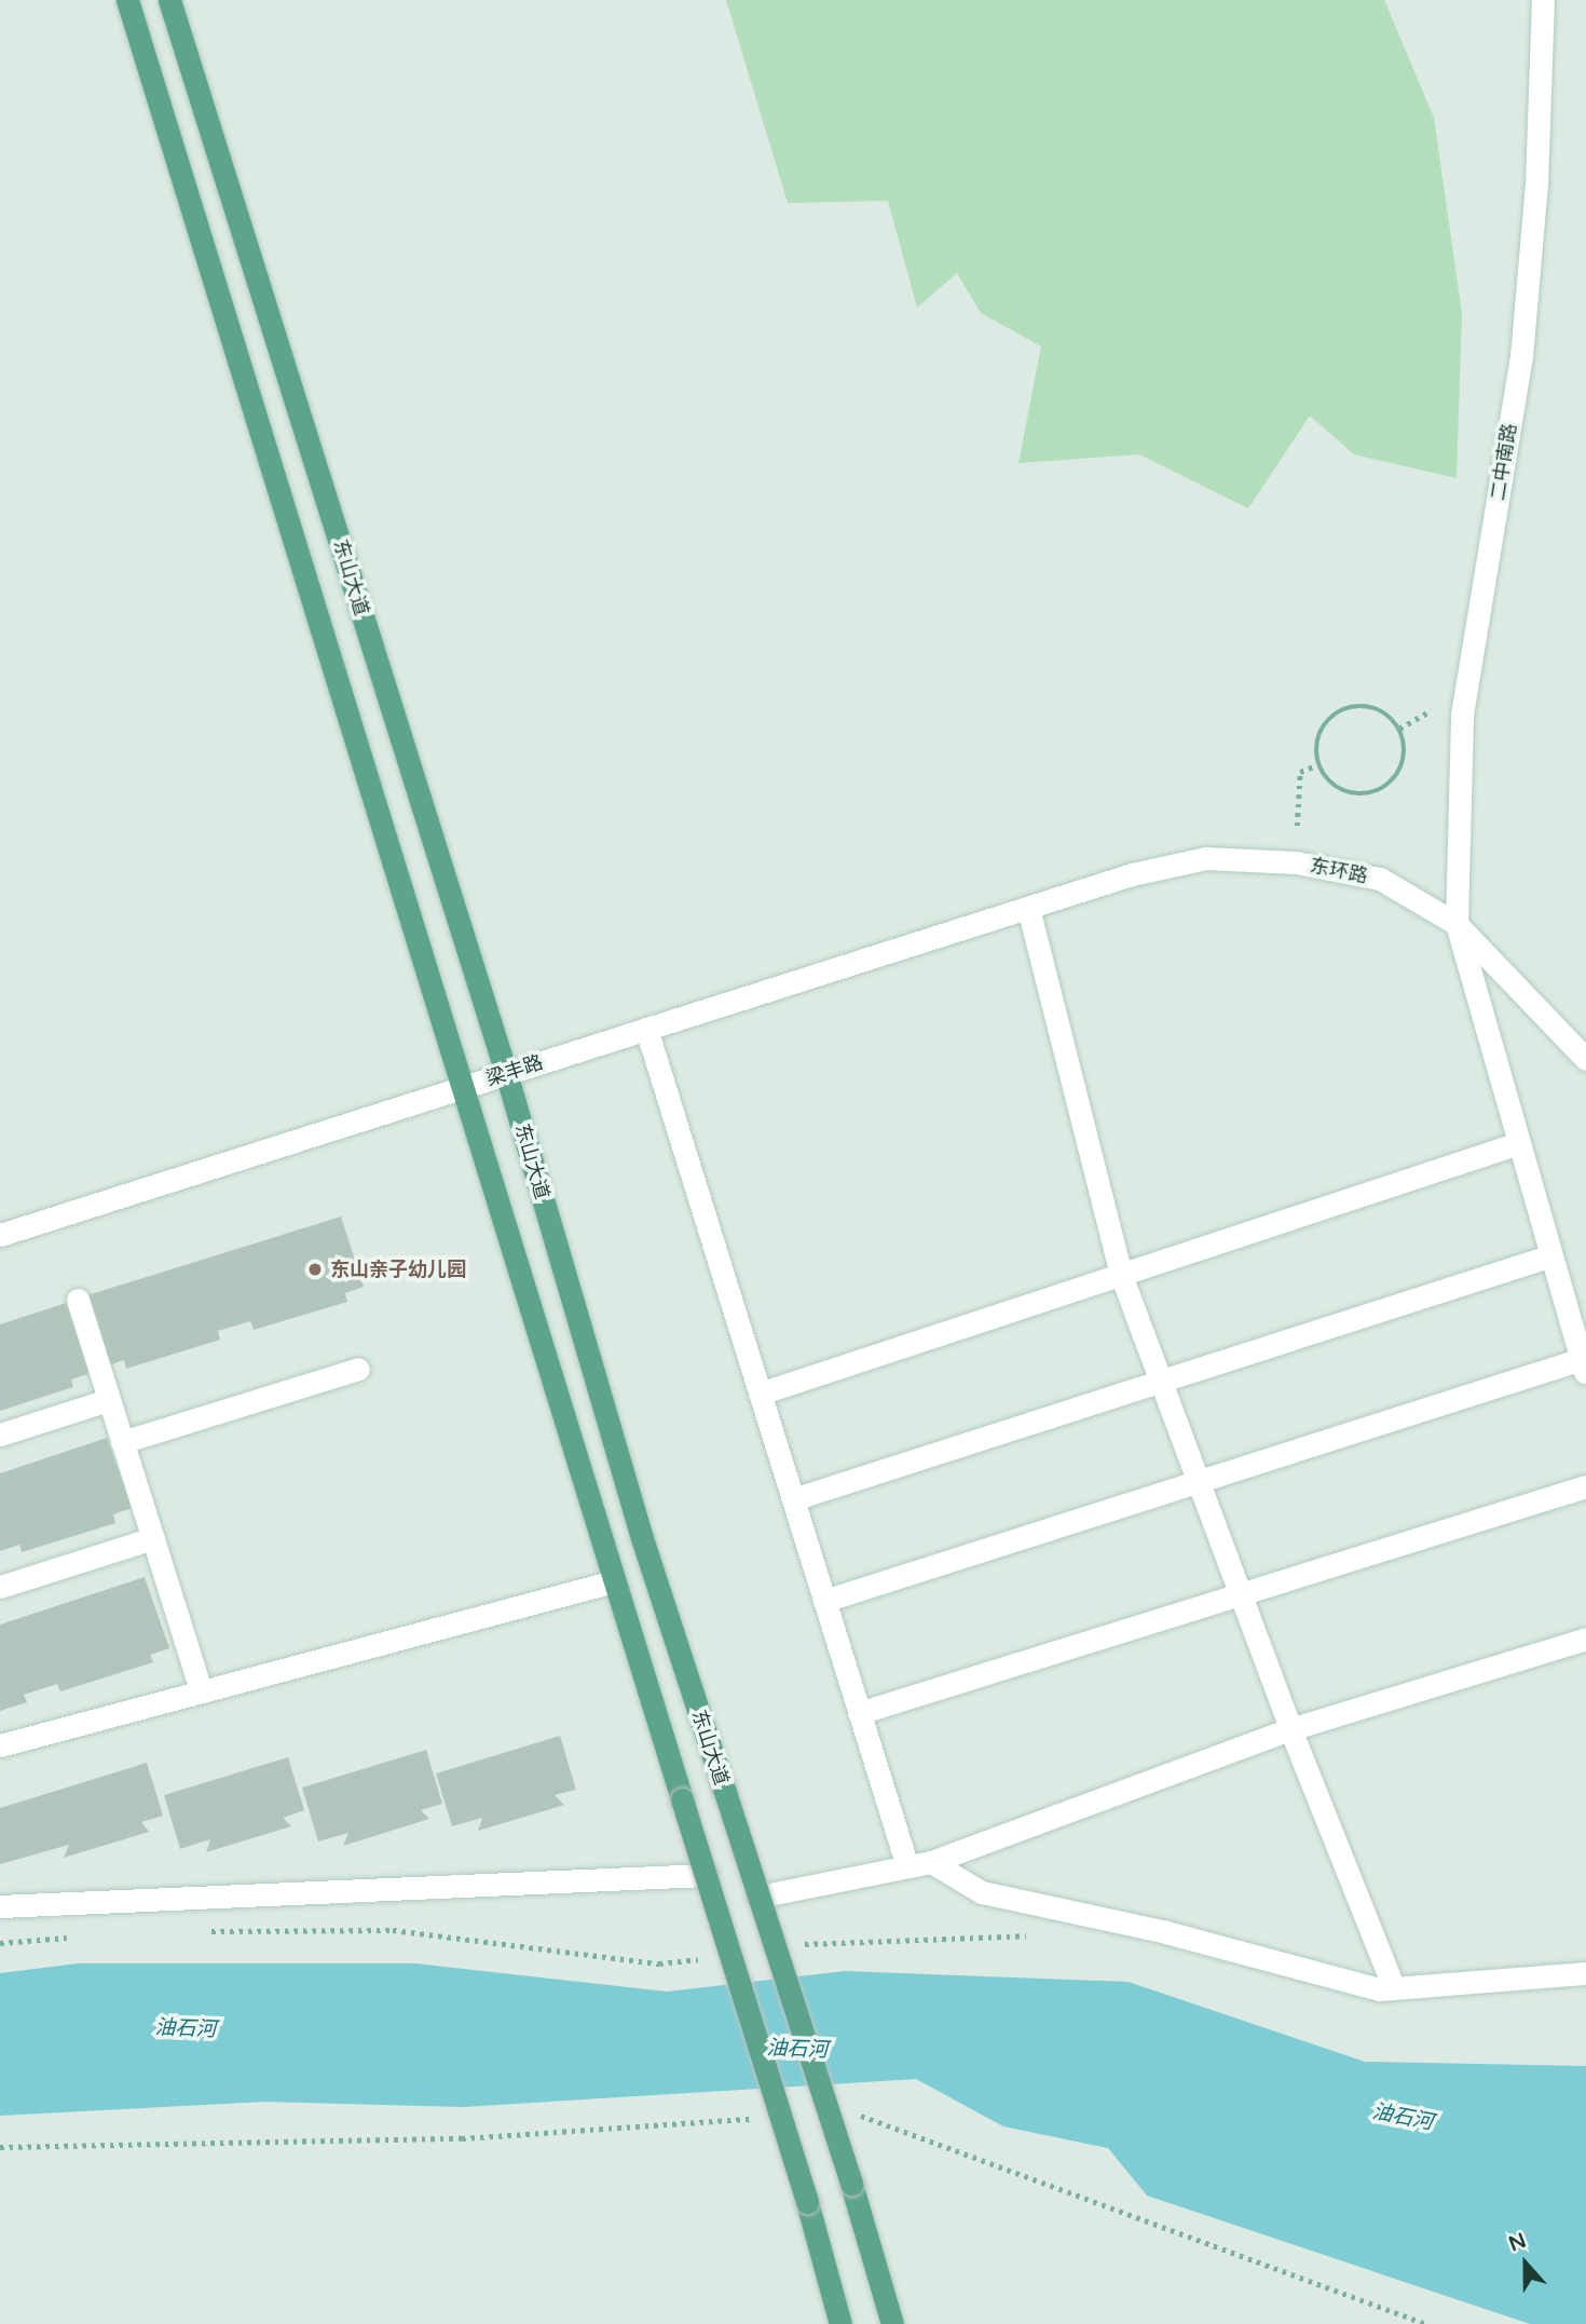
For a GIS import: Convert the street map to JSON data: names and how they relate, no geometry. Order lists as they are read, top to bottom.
{
  "streets": {
    "main road": ["东山大道"],
    "street": ["二中南路", "东环路", "梁丰路"]
  },
  "crossings": [
    ["二中南路", "东环路"],
    ["东山大道", "梁丰路"],
    ["东环路", "梁丰路"]
  ],
  "water": ["油石河"],
  "places": ["东山亲子幼儿园"],
  "north": "top"
}
